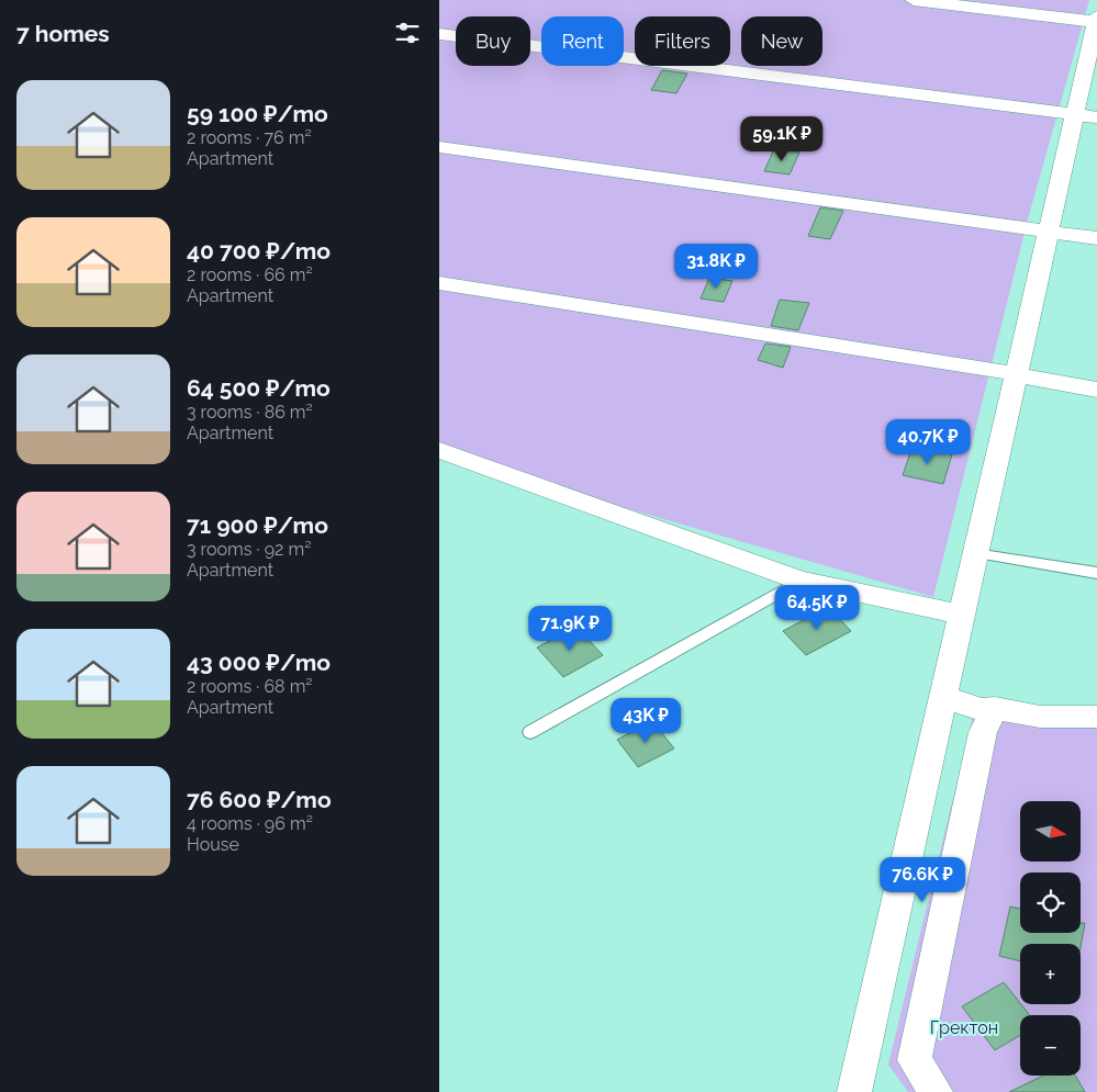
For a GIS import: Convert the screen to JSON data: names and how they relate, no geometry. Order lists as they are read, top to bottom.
{
  "parks": ["Гректон"],
  "north": "right",
  "page": {
    "heading": "7 homes",
    "chip": [
      "Buy",
      "Rent",
      "Filters",
      "New"
    ],
    "list": [
      {
        "name": "59 100 ₽/mo",
        "note": "2 rooms · 76 m² · Apartment"
      },
      {
        "name": "40 700 ₽/mo",
        "note": "2 rooms · 66 m² · Apartment"
      },
      {
        "name": "64 500 ₽/mo",
        "note": "3 rooms · 86 m² · Apartment"
      },
      {
        "name": "71 900 ₽/mo",
        "note": "3 rooms · 92 m² · Apartment"
      },
      {
        "name": "43 000 ₽/mo",
        "note": "2 rooms · 68 m² · Apartment"
      },
      {
        "name": "76 600 ₽/mo",
        "note": "4 rooms · 96 m² · House"
      }
    ],
    "price": [
      "59.1K ₽",
      "31.8K ₽",
      "40.7K ₽",
      "64.5K ₽",
      "71.9K ₽",
      "43K ₽",
      "76.6K ₽"
    ],
    "map_buttons": ["+", "−"]
  }
}
